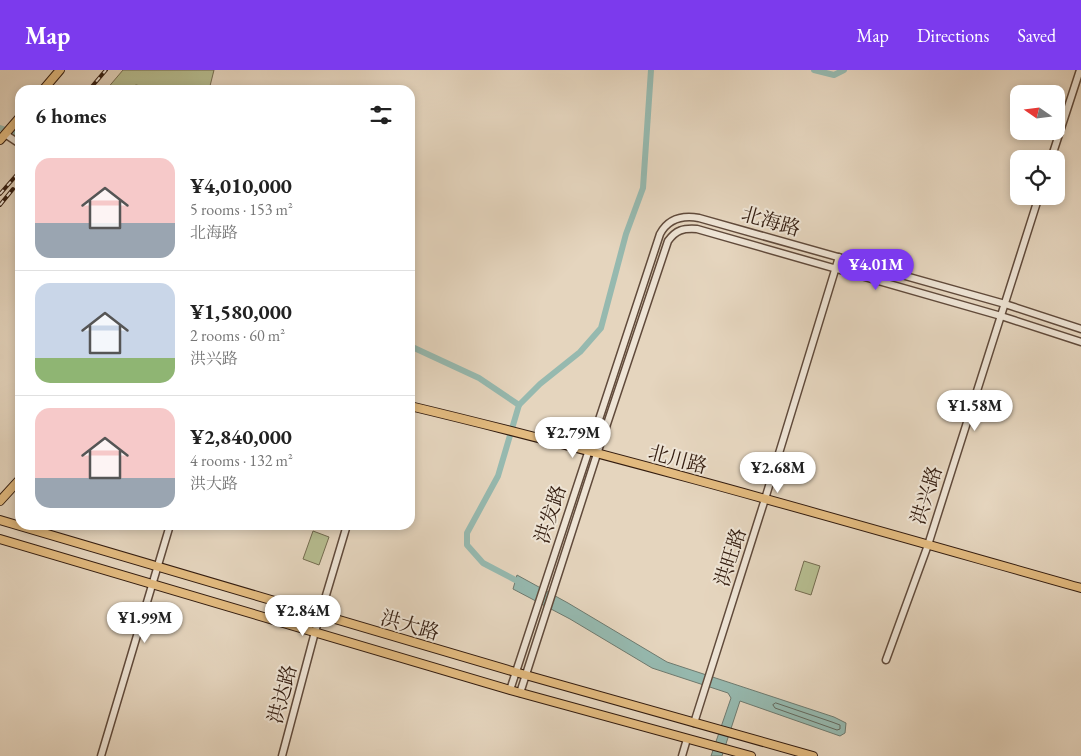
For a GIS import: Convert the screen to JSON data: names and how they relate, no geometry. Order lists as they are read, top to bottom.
{
  "streets": {
    "main road": ["北川路", "洪大路"],
    "street": [
      "北海路",
      "洪兴路",
      "洪发路",
      "洪旺路",
      "洪达路"
    ]
  },
  "crossings": [
    ["北海路", "洪兴路"],
    ["北海路", "洪发路"],
    ["北海路", "洪旺路"],
    ["北川路", "洪兴路"],
    ["北川路", "洪发路"],
    ["北川路", "洪旺路"],
    ["洪发路", "洪大路"],
    ["洪旺路", "洪大路"],
    ["洪大路", "洪达路"]
  ],
  "north": "left",
  "page": {
    "header": "Map",
    "nav": ["Map", "Directions", "Saved"],
    "heading": "6 homes",
    "list": [
      {
        "name": "¥4,010,000",
        "note": "5 rooms · 153 m² · 北海路"
      },
      {
        "name": "¥1,580,000",
        "note": "2 rooms · 60 m² · 洪兴路"
      },
      {
        "name": "¥2,840,000",
        "note": "4 rooms · 132 m² · 洪大路"
      }
    ],
    "price": [
      "¥4.01M",
      "¥1.58M",
      "¥2.79M",
      "¥2.68M",
      "¥2.84M",
      "¥1.99M"
    ]
  }
}
